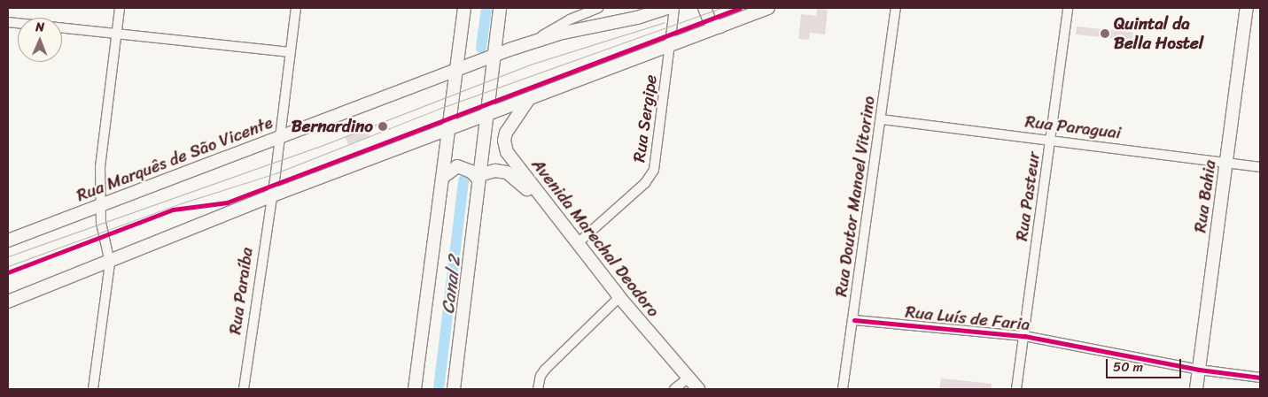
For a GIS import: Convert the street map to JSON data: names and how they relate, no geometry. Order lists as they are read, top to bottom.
{
  "streets": {
    "main road": ["Rua Marquês de São Vicente", "Rua Bahia", "Avenida Marechal Deodoro"],
    "street": [
      "Rua Sergipe",
      "Rua Paraguai",
      "Rua Doutor Manoel Vitorino",
      "Rua Pasteur",
      "Rua Paraíba",
      "Rua Luís de Faria"
    ]
  },
  "crossings": [
    ["Rua Sergipe", "Avenida Marechal Deodoro"],
    ["Rua Paraguai", "Rua Doutor Manoel Vitorino"],
    ["Rua Paraguai", "Rua Pasteur"],
    ["Rua Paraguai", "Rua Bahia"],
    ["Rua Marquês de São Vicente", "Rua Paraíba"],
    ["Rua Doutor Manoel Vitorino", "Rua Luís de Faria"],
    ["Rua Pasteur", "Rua Luís de Faria"],
    ["Rua Bahia", "Rua Luís de Faria"]
  ],
  "water": ["Canal 2"],
  "places": ["Quintal da Bella Hostel", "Bernardino"],
  "scale_bar": "50 m",
  "north": "top"
}
